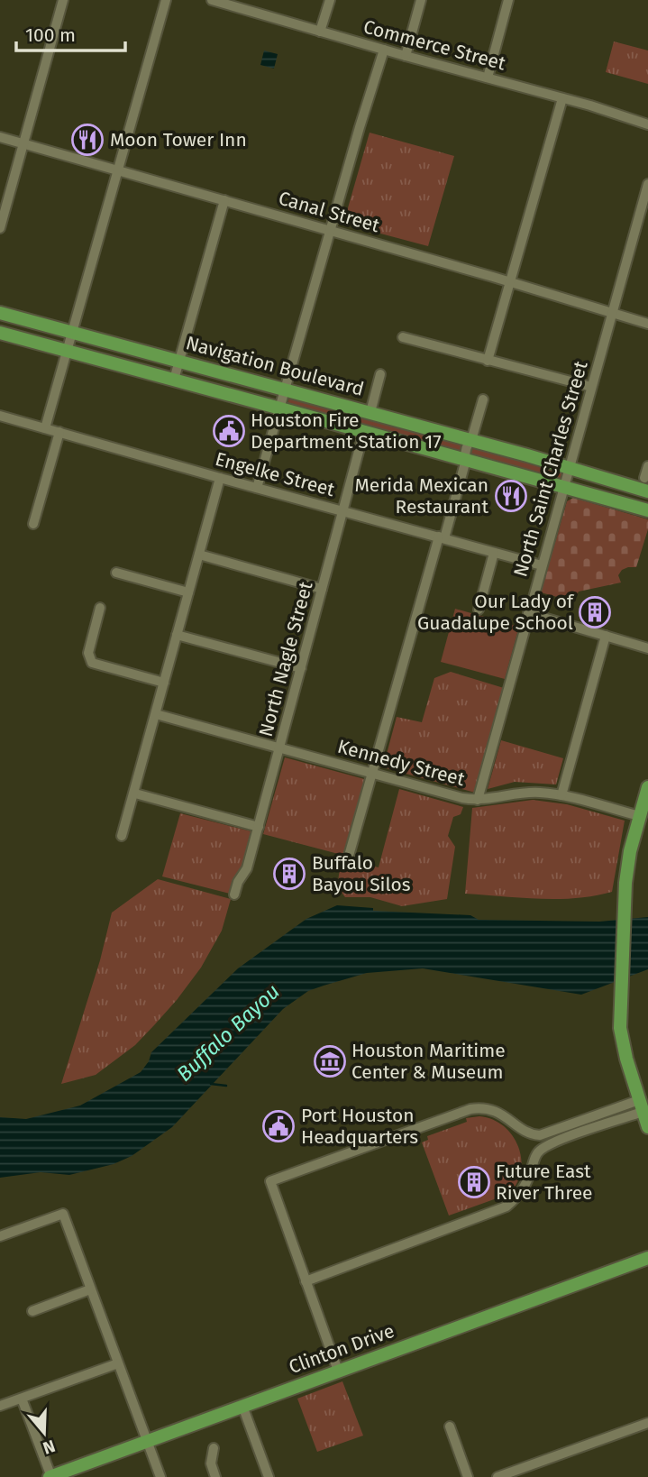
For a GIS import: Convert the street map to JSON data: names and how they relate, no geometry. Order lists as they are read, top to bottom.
{
  "streets": {
    "main road": ["Navigation Boulevard", "Clinton Drive"],
    "street": [
      "Commerce Street",
      "Canal Street",
      "North Saint Charles Street",
      "Engelke Street",
      "North Nagle Street",
      "Kennedy Street"
    ]
  },
  "crossings": [
    ["Canal Street", "North Saint Charles Street"],
    ["Navigation Boulevard", "North Saint Charles Street"],
    ["Navigation Boulevard", "North Nagle Street"],
    ["North Saint Charles Street", "Engelke Street"],
    ["North Saint Charles Street", "Kennedy Street"],
    ["Engelke Street", "North Nagle Street"],
    ["North Nagle Street", "Kennedy Street"]
  ],
  "water": ["Buffalo Bayou"],
  "places": {
    "restaurant": ["Moon Tower Inn", "Merida Mexican Restaurant"],
    "public building": ["Houston Fire Department Station 17", "Port Houston Headquarters"],
    "building": ["Our Lady of Guadalupe School", "Buffalo Bayou Silos", "Future East River Three"],
    "museum": ["Houston Maritime Center & Museum"]
  },
  "scale_bar": "100 m",
  "north": "bottom"
}
